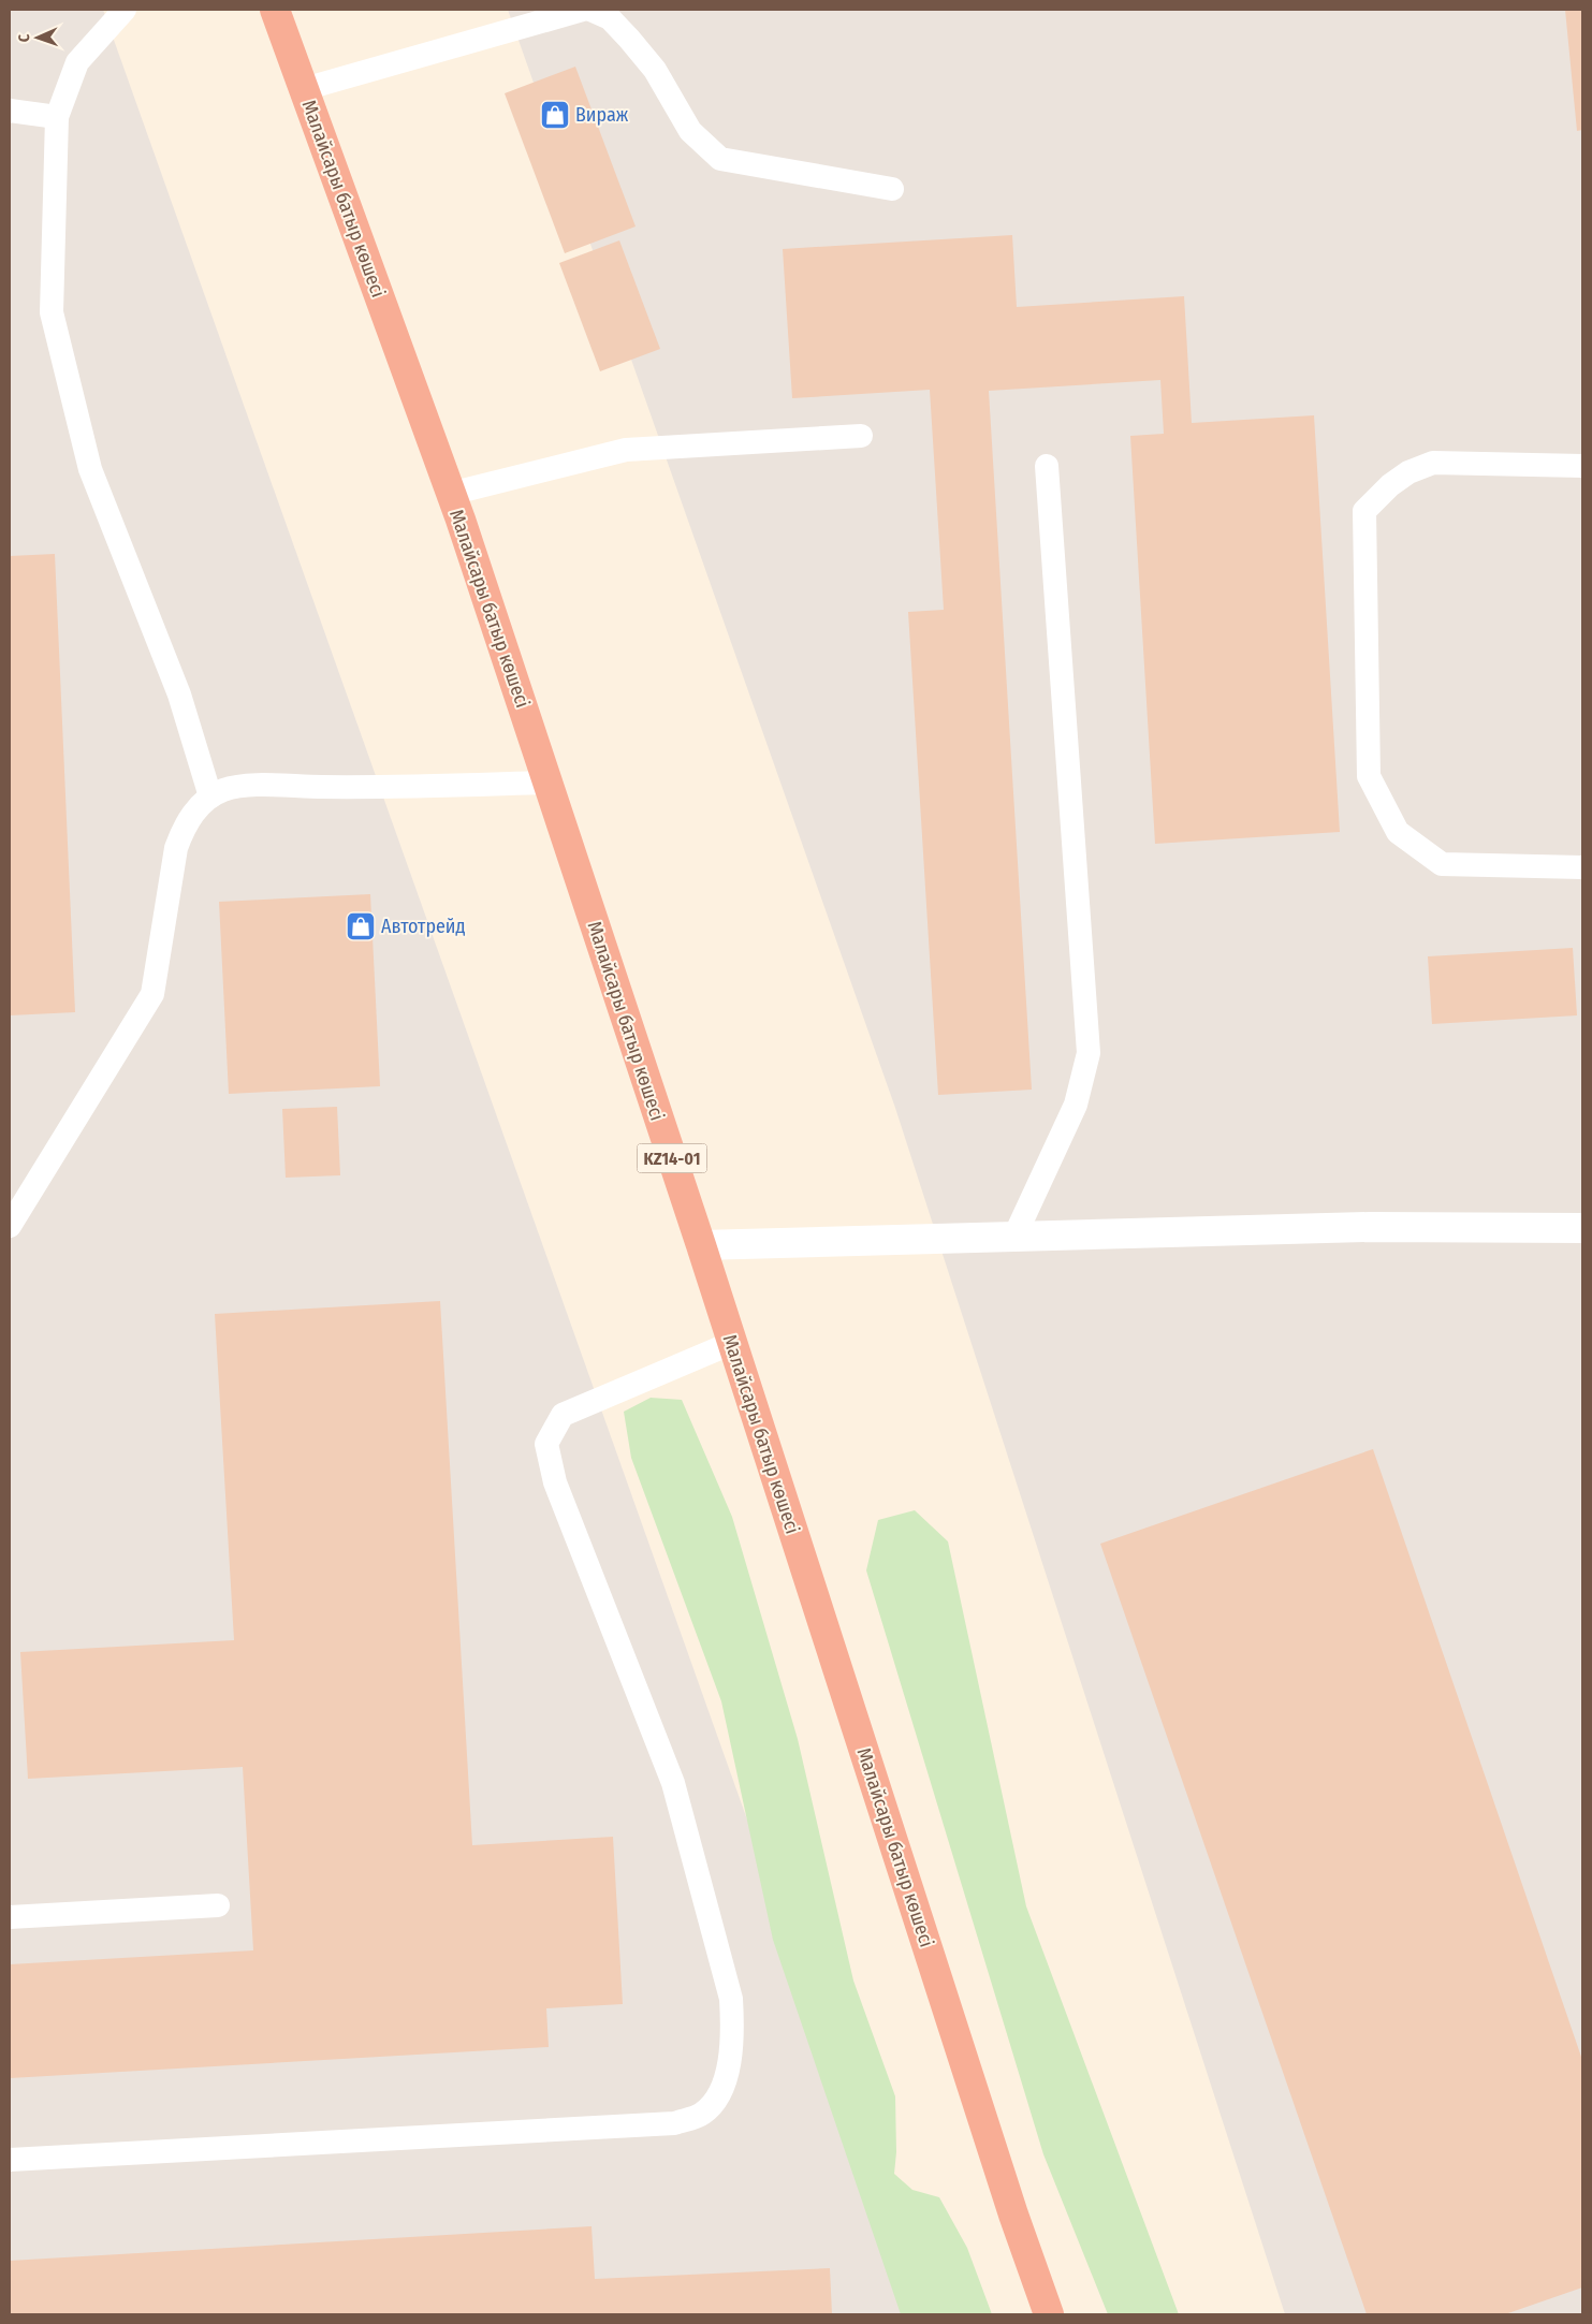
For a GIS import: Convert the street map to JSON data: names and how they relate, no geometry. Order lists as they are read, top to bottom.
{
  "streets": {
    "highway": ["Малайсары батыр көшесі", "KZ14-01"]
  },
  "places": {
    "shop": ["Вираж", "Автотрейд"]
  },
  "north": "left"
}
